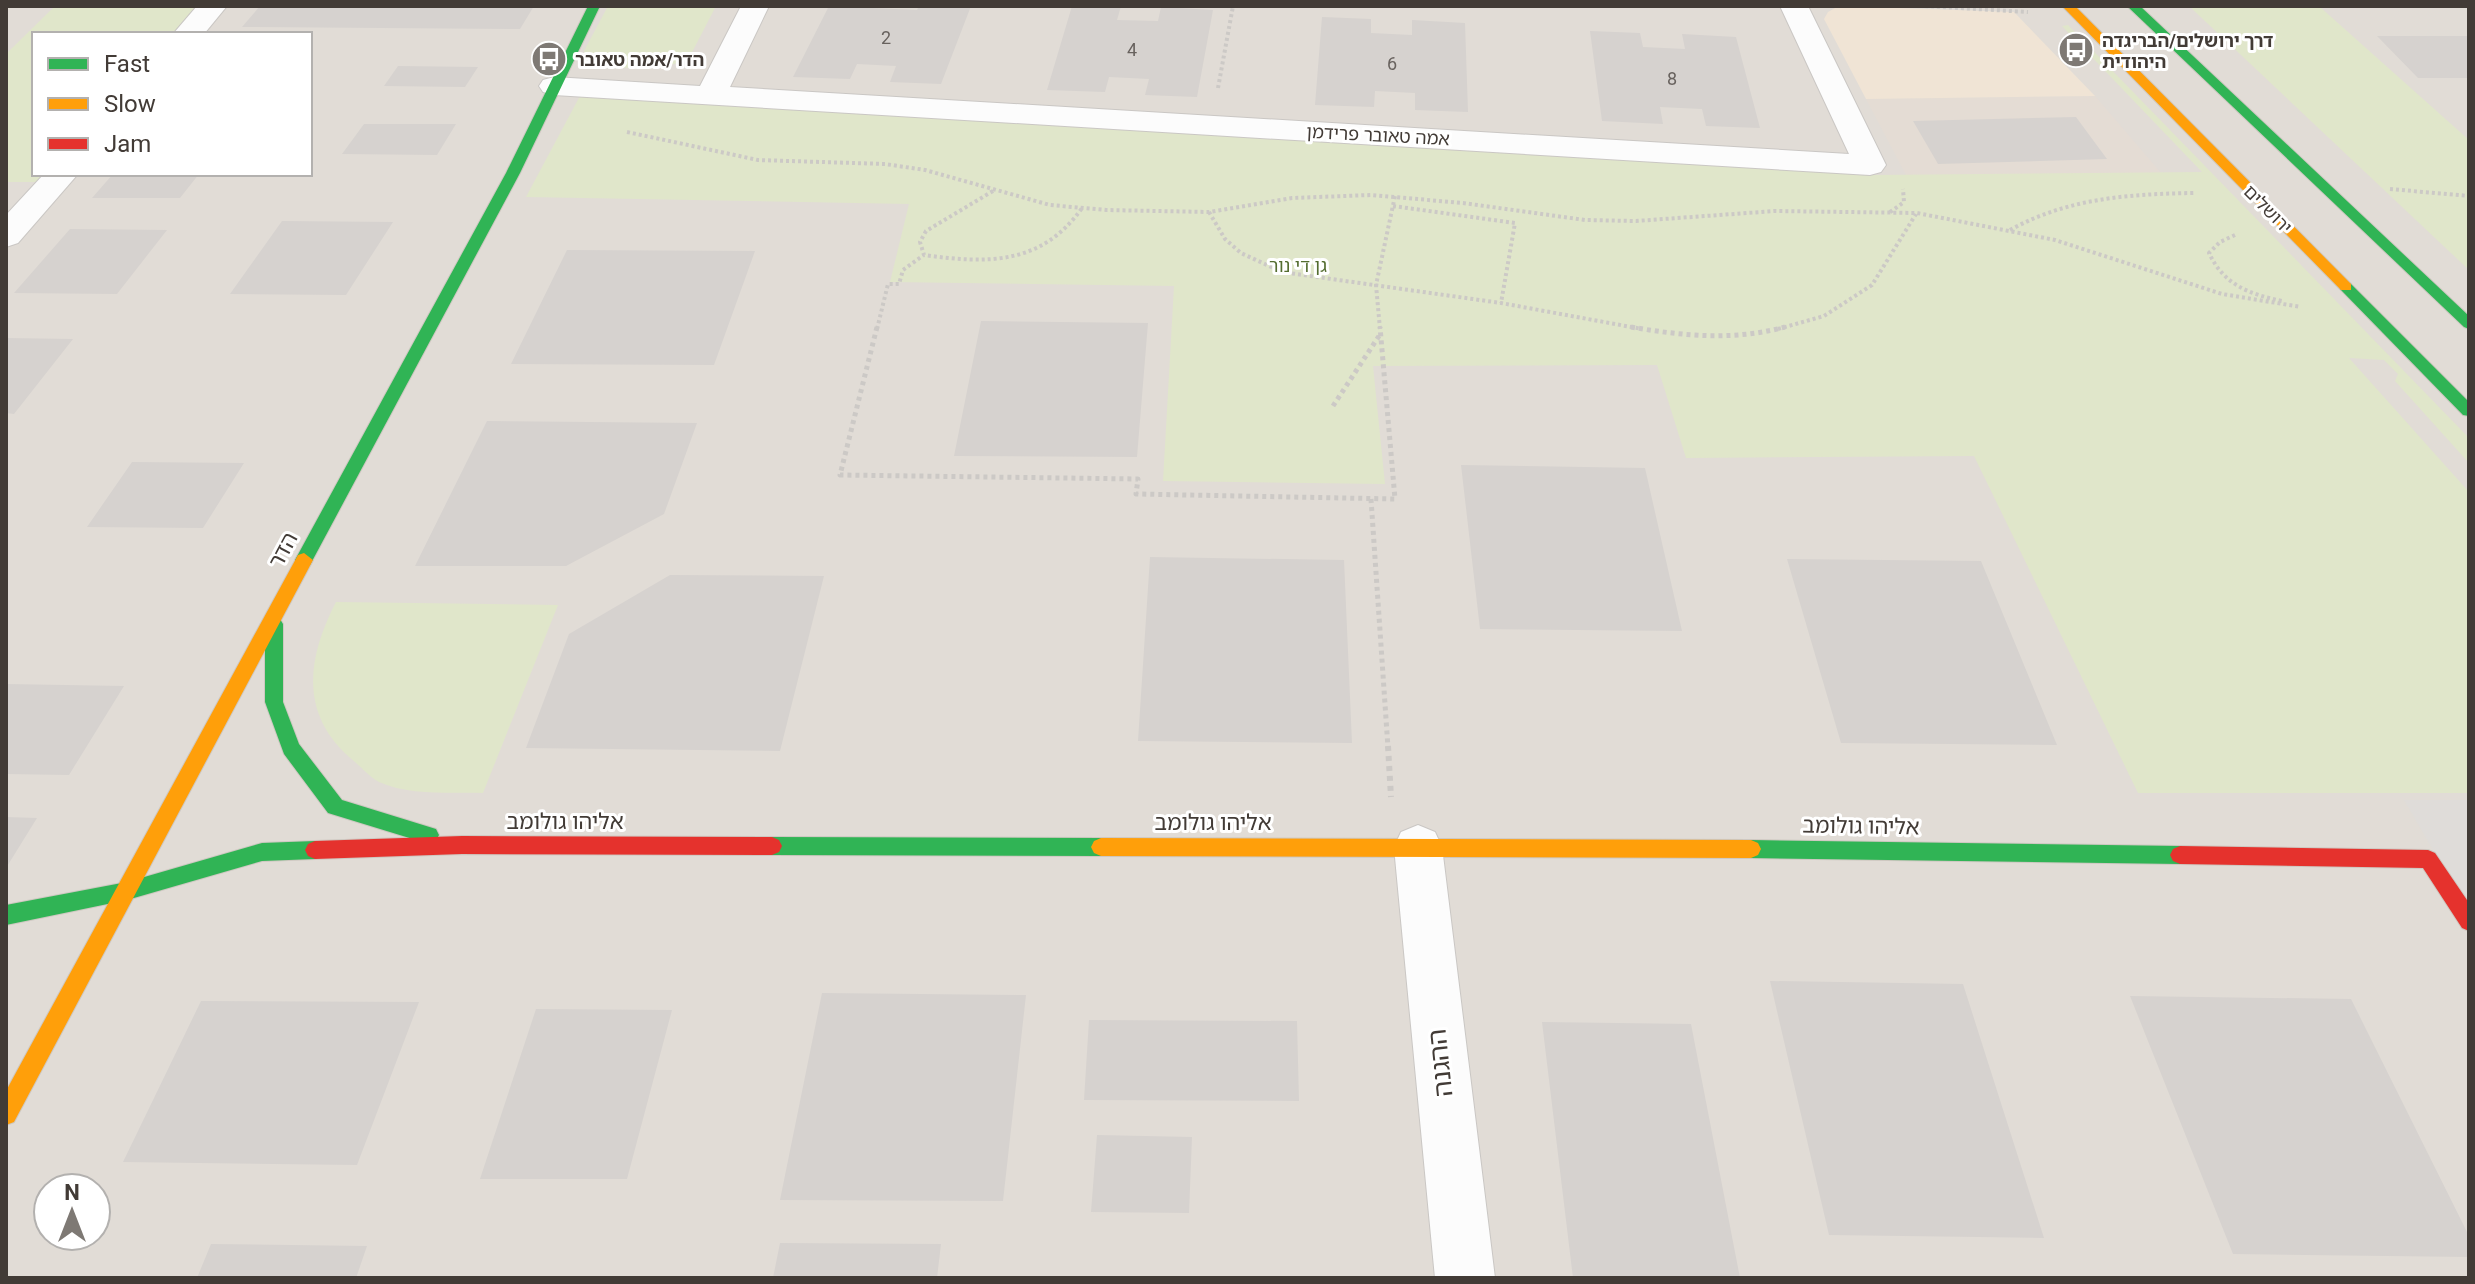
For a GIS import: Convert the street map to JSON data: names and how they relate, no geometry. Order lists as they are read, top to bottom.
{
  "streets": {
    "street": [
      "אמה טאובר פרידמן",
      "ירושלים",
      "הדר",
      "אליהו גולומב",
      "ההגנה"
    ]
  },
  "crossings": [
    ["אמה טאובר פרידמן", "הדר"],
    ["הדר", "אליהו גולומב"],
    ["אליהו גולומב", "ההגנה"]
  ],
  "parks": ["גן די נור"],
  "places": {
    "bus stop": ["דרך ירושלים/הבריגדה היהודית", "הדר/אמה טאובר"]
  },
  "house_numbers": [
    "2",
    "4",
    "6",
    "8"
  ],
  "legend": ["Fast", "Slow", "Jam"],
  "north": "top"
}
